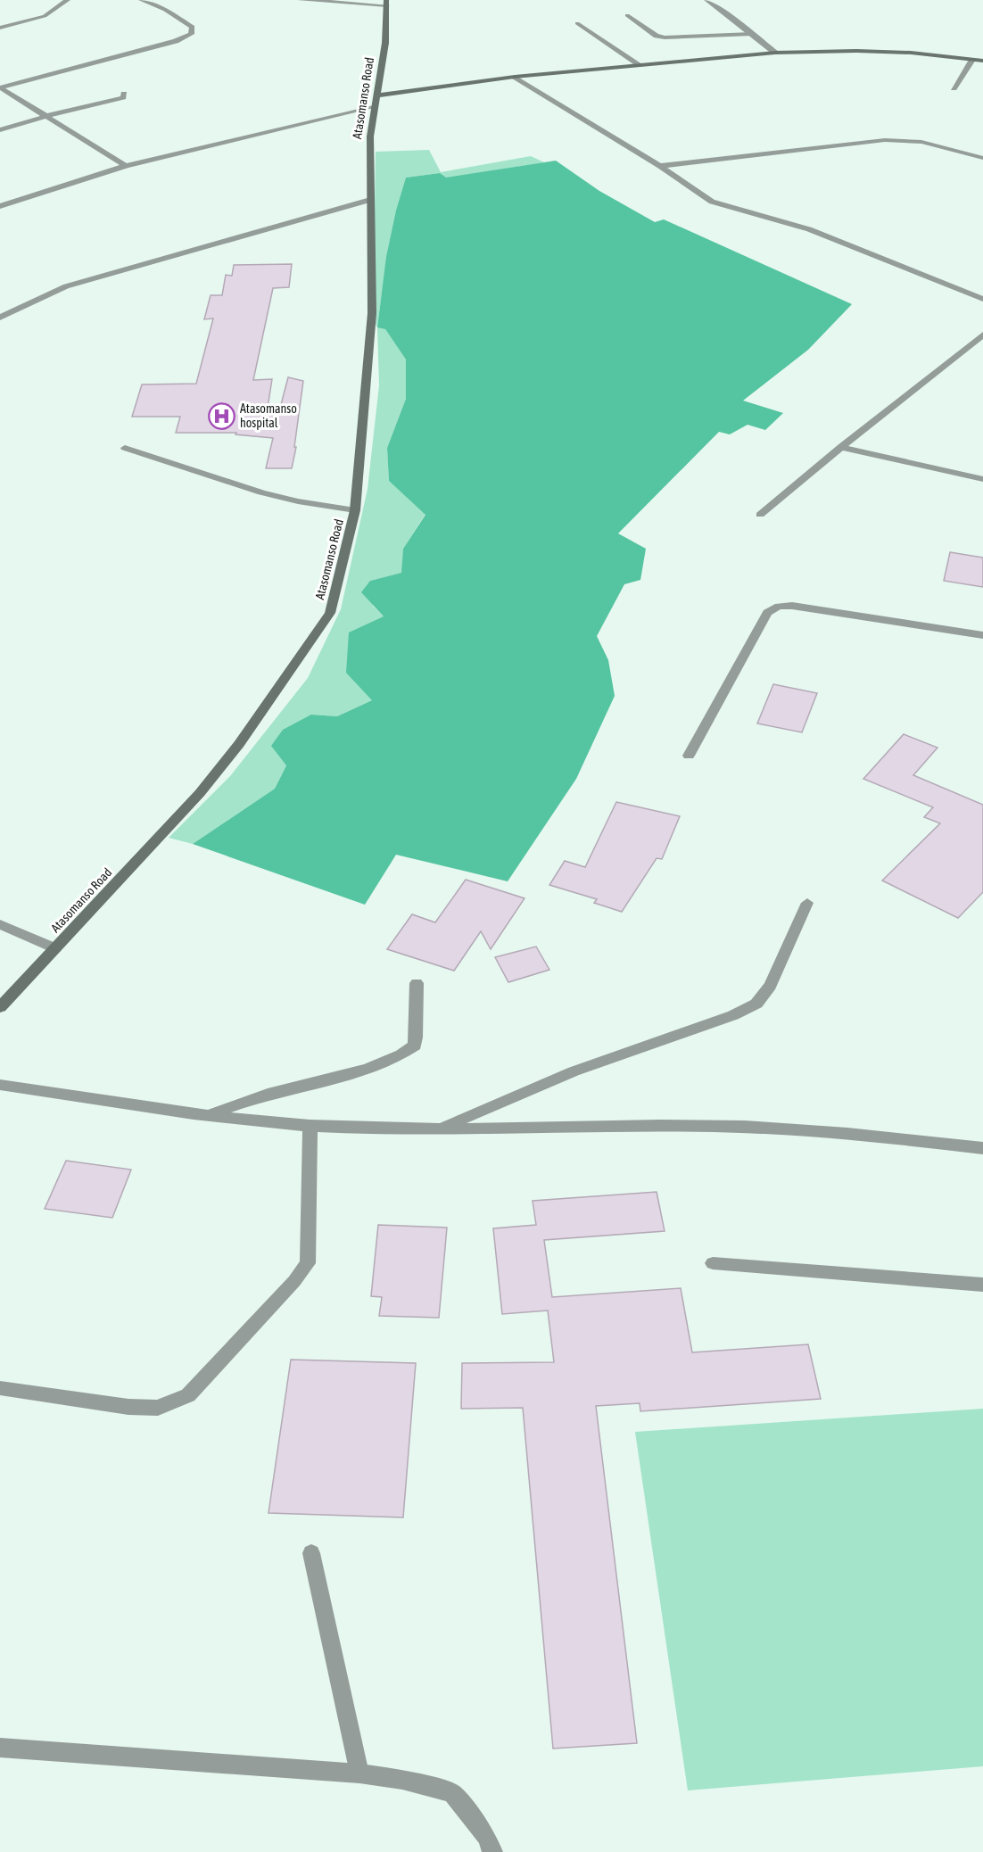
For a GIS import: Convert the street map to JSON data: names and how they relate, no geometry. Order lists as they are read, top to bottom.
{
  "streets": {
    "street": ["Atasomanso Road"]
  },
  "places": {
    "hospital": ["Atasomanso hospital"]
  }
}
